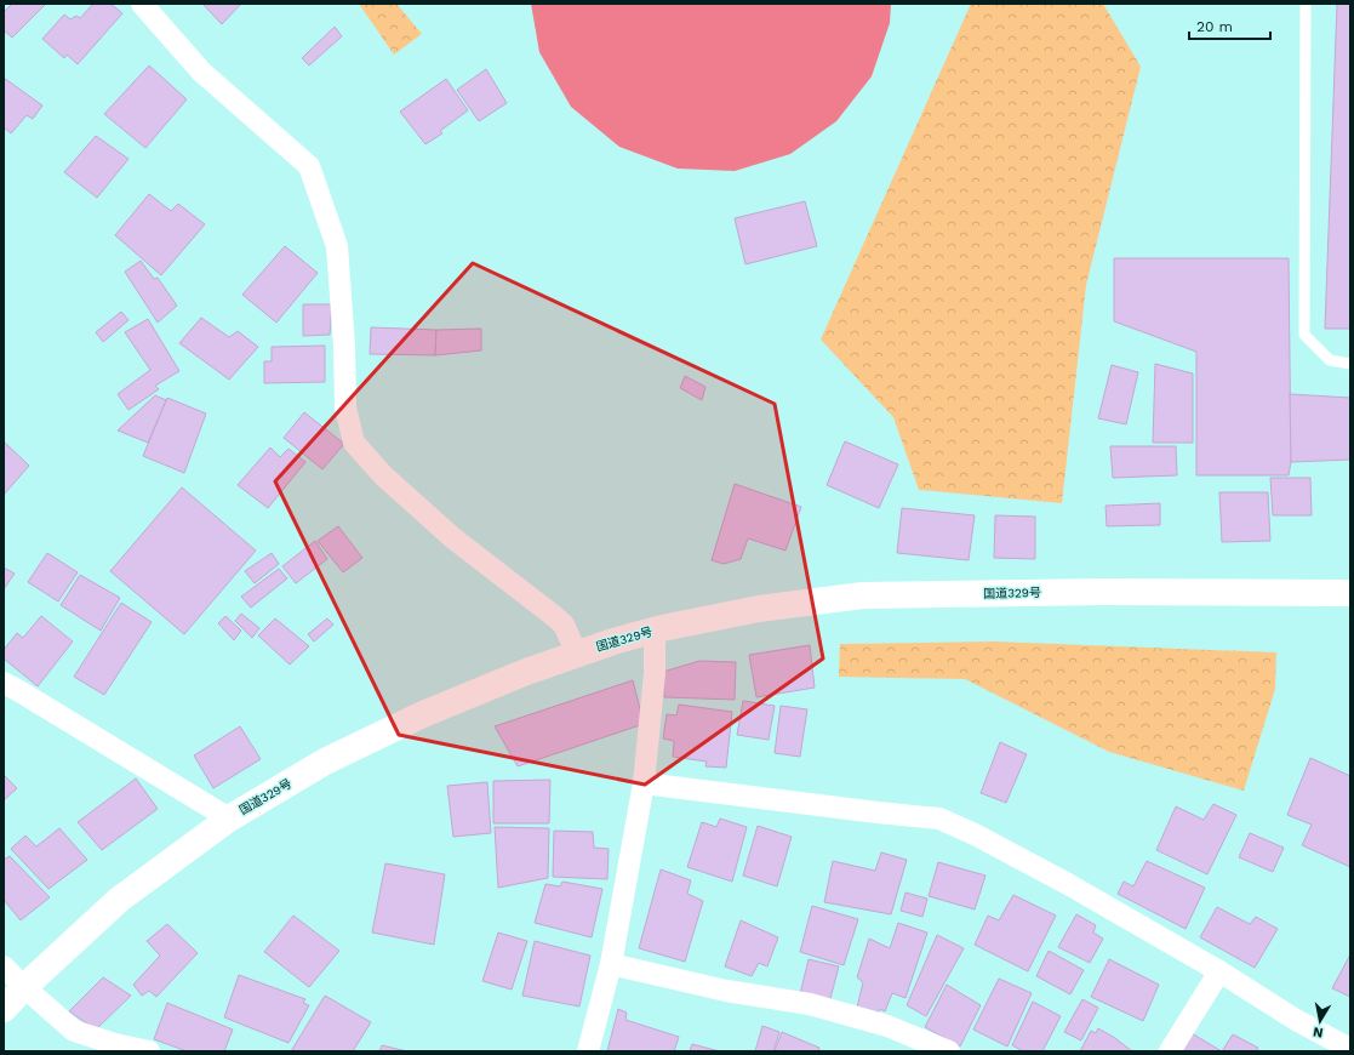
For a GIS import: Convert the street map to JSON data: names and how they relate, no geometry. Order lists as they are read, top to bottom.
{
  "streets": {
    "highway": ["国道329号"]
  },
  "scale_bar": "20 m",
  "north": "bottom"
}
